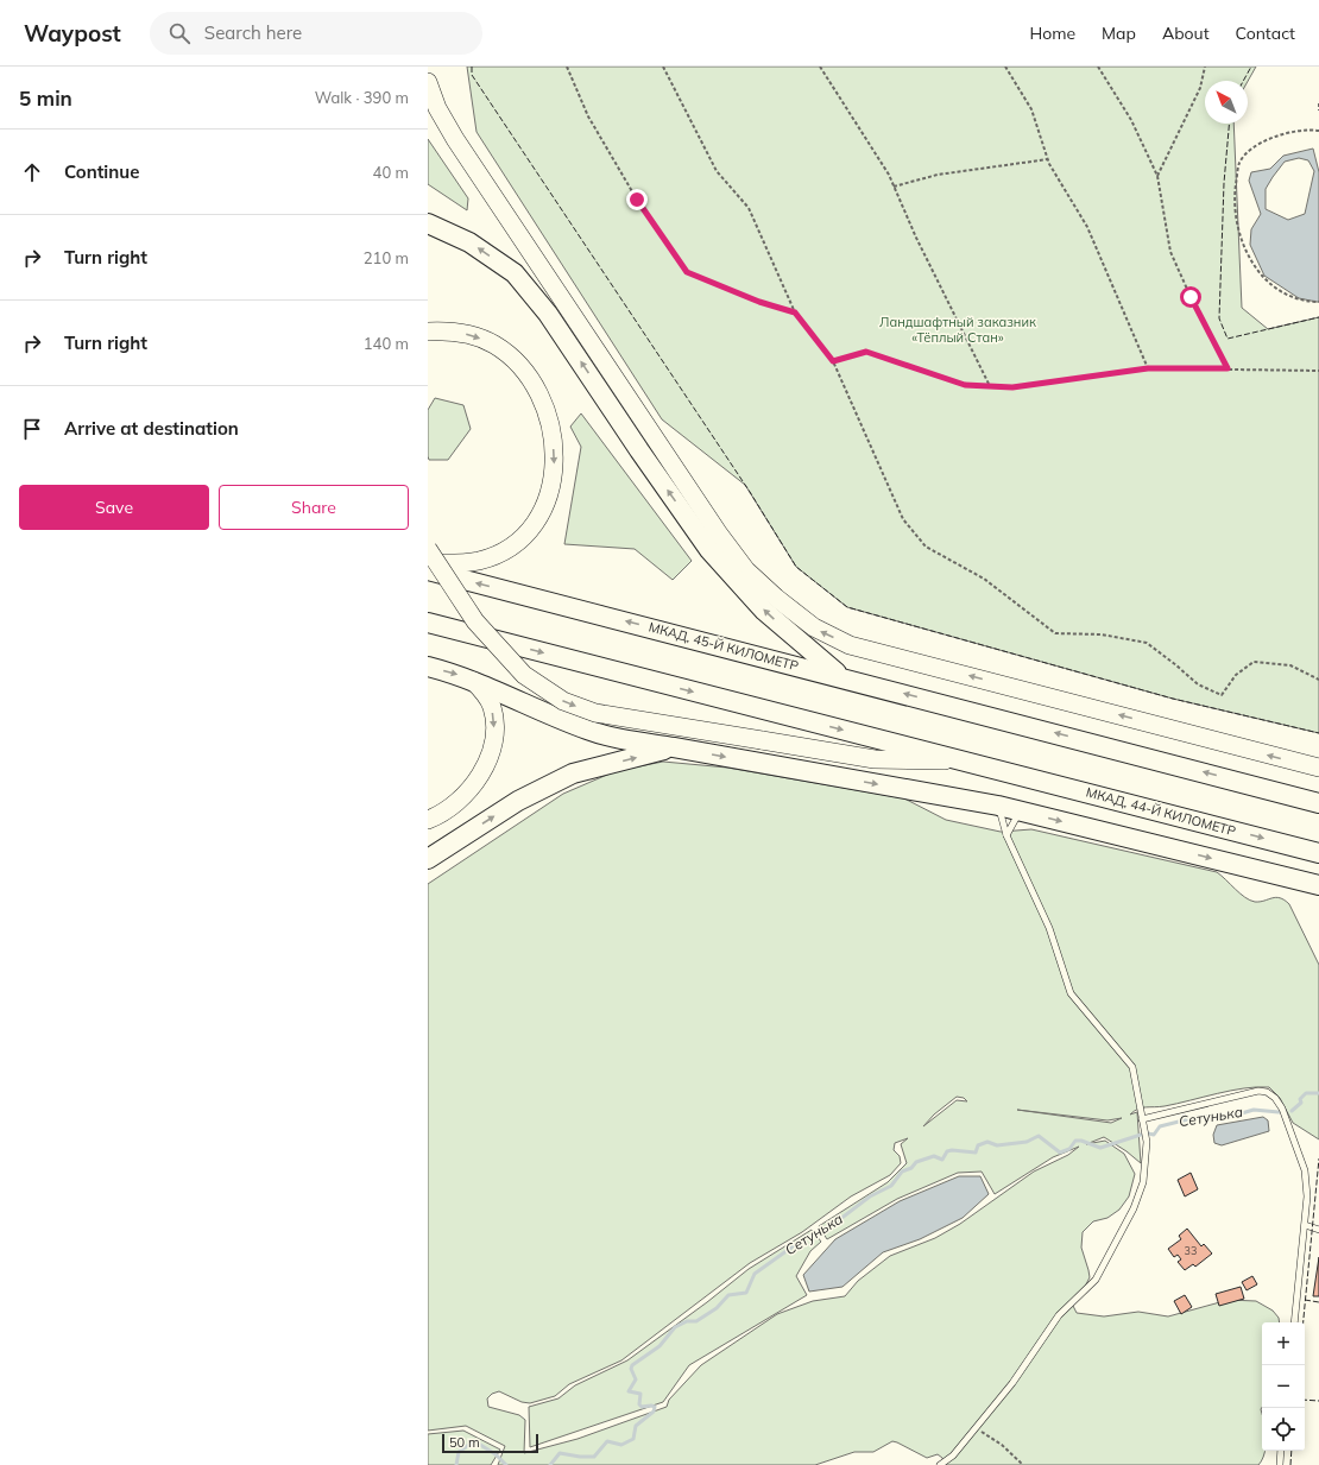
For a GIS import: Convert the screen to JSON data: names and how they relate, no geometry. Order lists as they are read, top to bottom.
{
  "streets": {
    "highway": ["МКАД, 45-Й КИЛОМЕТР", "МКАД, 44-Й КИЛОМЕТР"]
  },
  "water": ["Сетунька"],
  "parks": ["Ландшафтный заказник «Тёплый Стан»"],
  "house_numbers": ["33"],
  "scale_bar": "50 m",
  "north": "top left",
  "page": {
    "header": "Waypost",
    "search": "Search here",
    "nav": [
      "Home",
      "Map",
      "About",
      "Contact"
    ],
    "heading": ["5 min", "Walk · 390 m"],
    "list": [
      ["Continue", "40 m"],
      ["Turn right", "210 m"],
      ["Turn right", "140 m"],
      "Arrive at destination"
    ],
    "buttons": ["Save", "Share"],
    "map_buttons": ["+", "−"],
    "scale": "50 m"
  }
}
